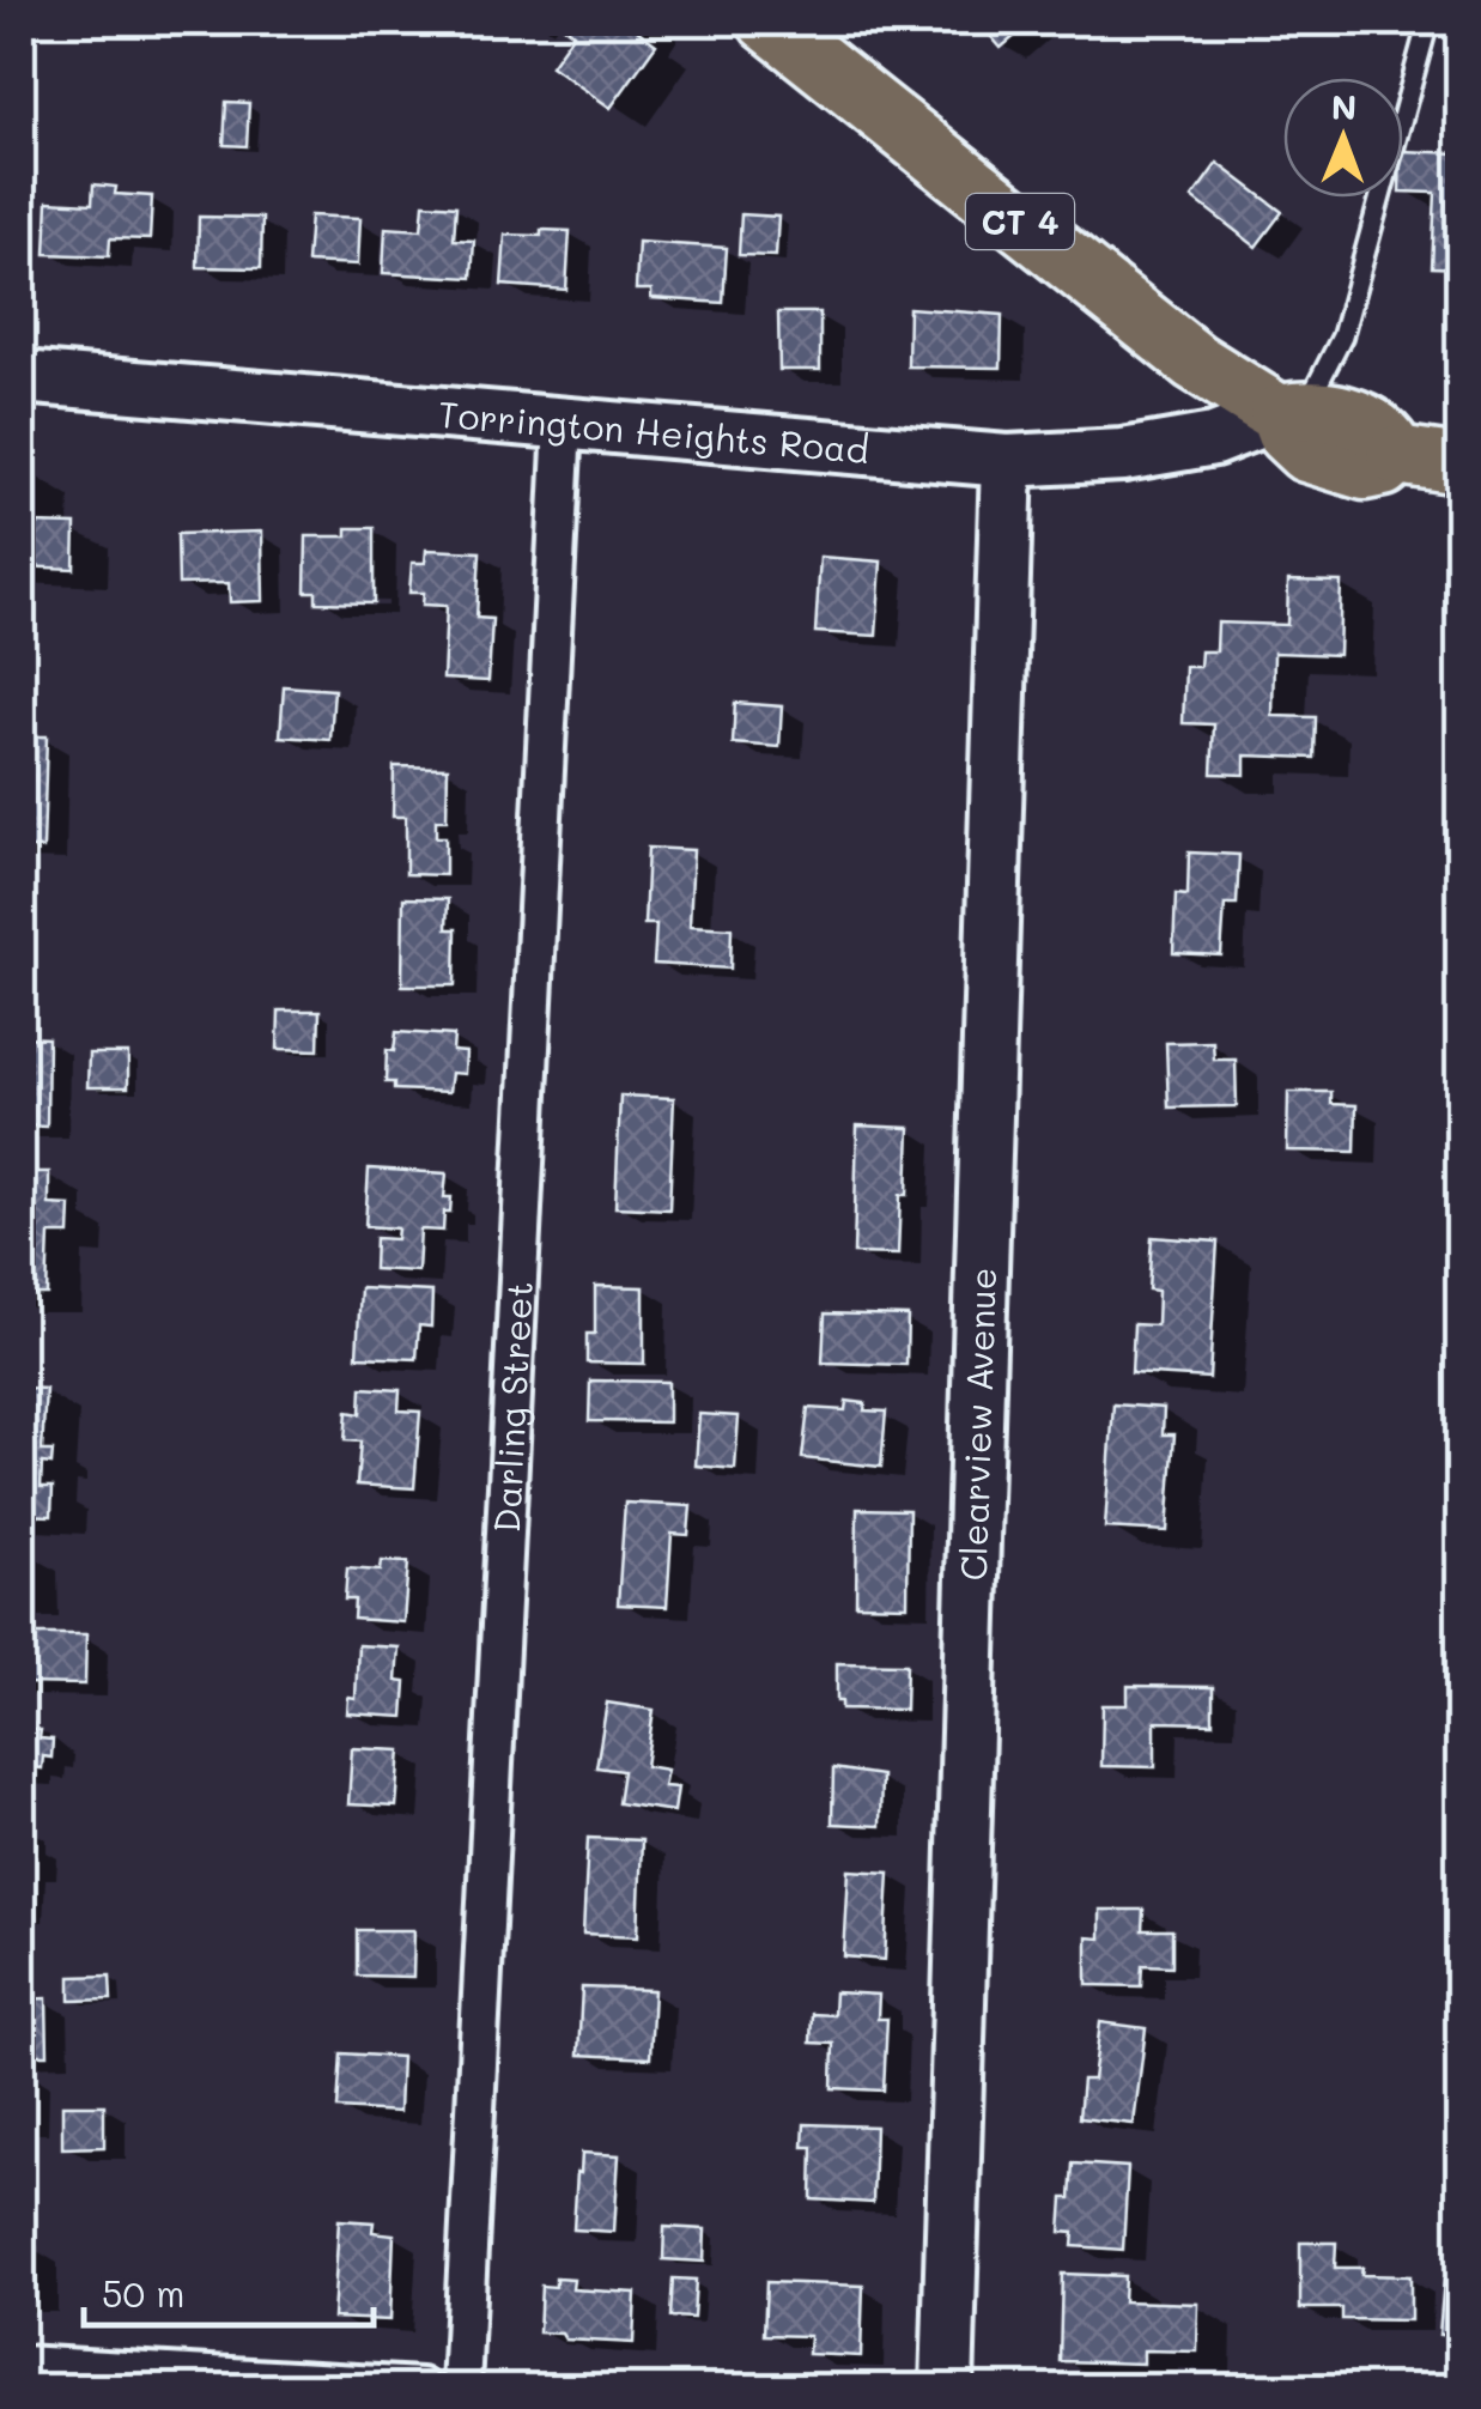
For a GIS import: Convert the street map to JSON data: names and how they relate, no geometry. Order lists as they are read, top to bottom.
{
  "streets": {
    "main road": ["CT 4"],
    "street": ["Torrington Heights Road", "Darling Street", "Clearview Avenue"]
  },
  "crossings": [
    ["CT 4", "Torrington Heights Road"],
    ["Torrington Heights Road", "Darling Street"],
    ["Torrington Heights Road", "Clearview Avenue"]
  ],
  "scale_bar": "50 m",
  "north": "top"
}
